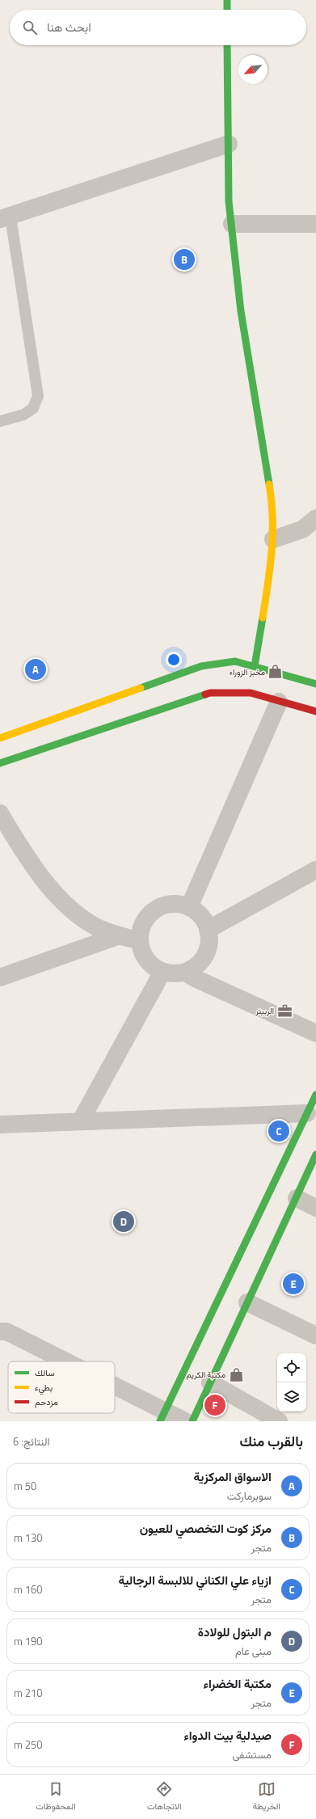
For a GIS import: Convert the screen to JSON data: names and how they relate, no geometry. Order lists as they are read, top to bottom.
{
  "places": {
    "shop": ["مخبز الزوراء", "مكتبة الكريم"],
    "office": ["الربيتر"]
  },
  "legend": ["سالك", "بطيء", "مزدحم"],
  "north": "bottom left",
  "page": {
    "search": "ابحث هنا",
    "pins": [
      "B",
      "A",
      "C",
      "D",
      "E",
      "F"
    ],
    "heading": ["بالقرب منك", "النتائج: 6"],
    "list": [
      {
        "mark": "A",
        "name": "الاسواق المركزية",
        "note": "سوبرماركت",
        "value": "50 m"
      },
      {
        "mark": "B",
        "name": "مركز كوت التخصصي للعيون",
        "note": "متجر",
        "value": "130 m"
      },
      {
        "mark": "C",
        "name": "ازياء علي الكناني للالبسة الرجالية",
        "note": "متجر",
        "value": "160 m"
      },
      {
        "mark": "D",
        "name": "م البتول للولادة",
        "note": "مبنى عام",
        "value": "190 m"
      },
      {
        "mark": "E",
        "name": "مكتبة الخضراء",
        "note": "متجر",
        "value": "210 m"
      },
      {
        "mark": "F",
        "name": "صيدلية بيت الدواء",
        "note": "مستشفى",
        "value": "250 m"
      }
    ],
    "nav": ["الخريطة", "الاتجاهات", "المحفوظات"]
  }
}
